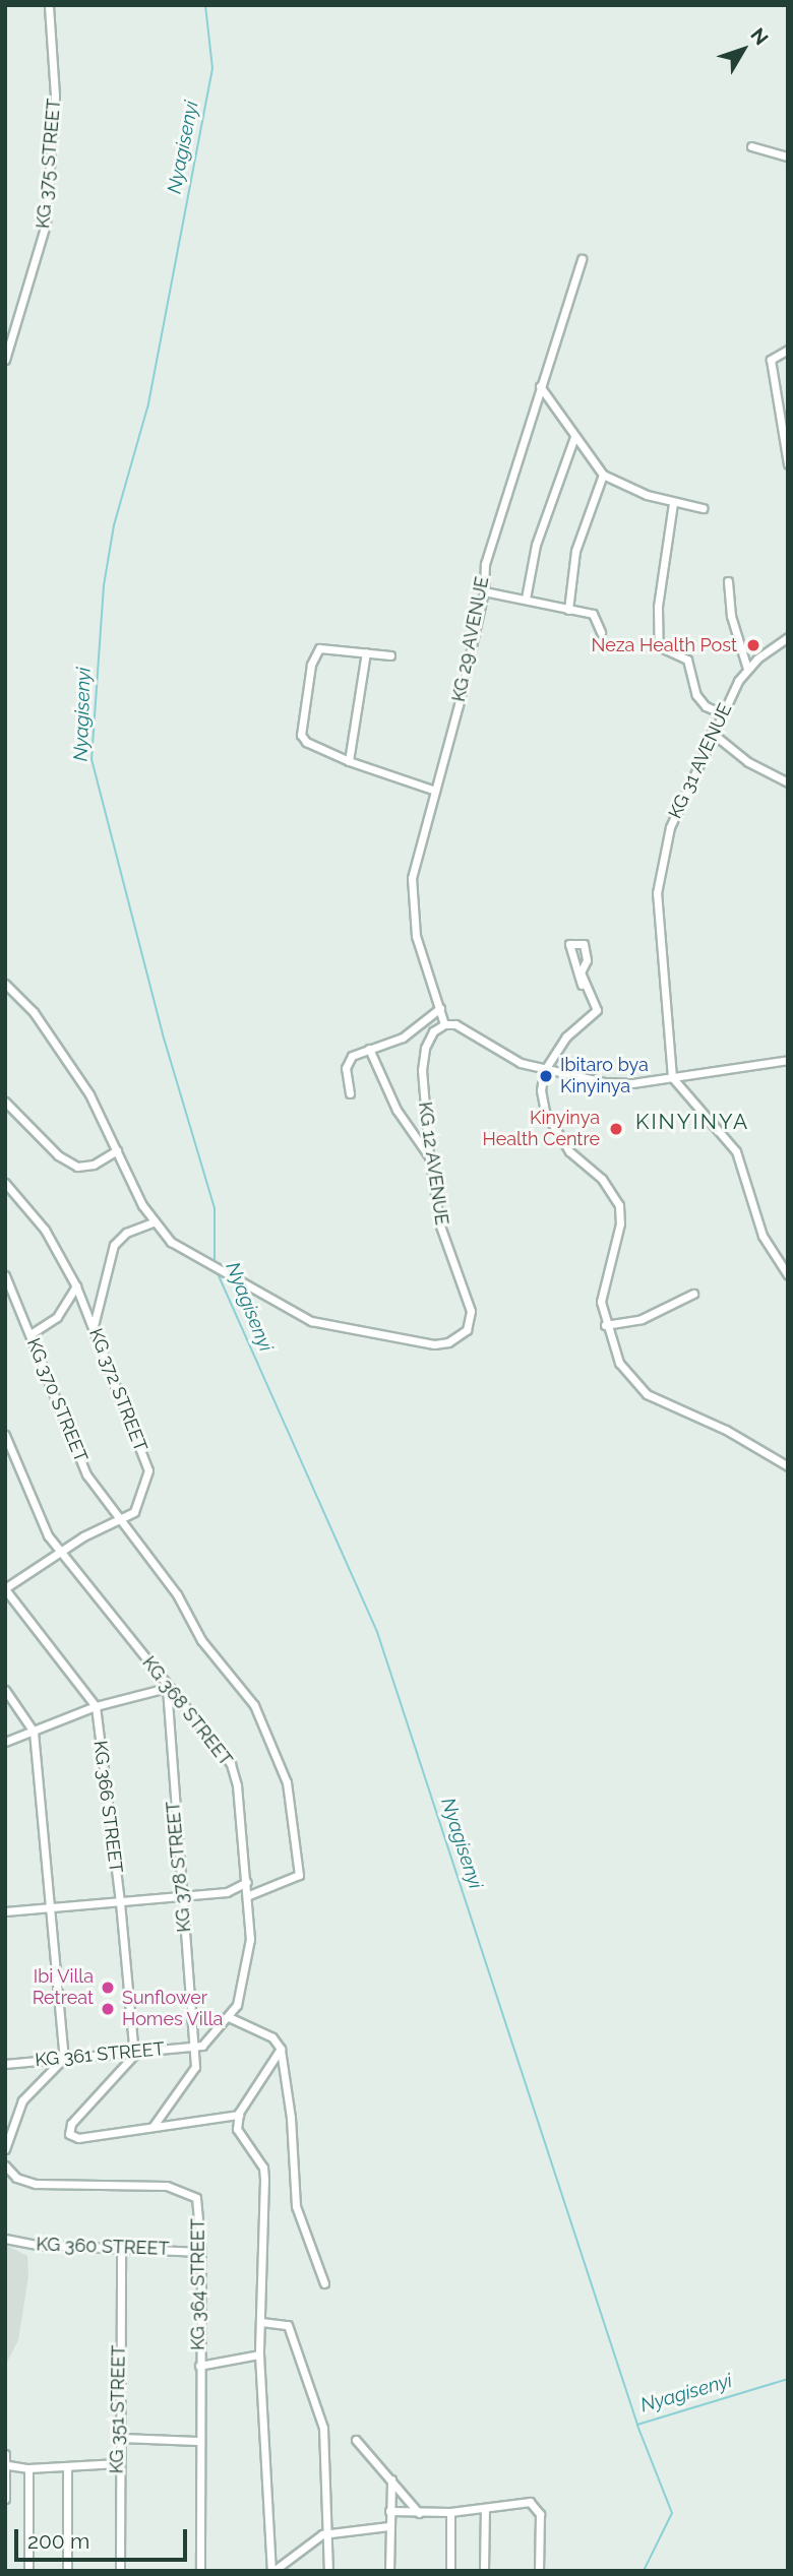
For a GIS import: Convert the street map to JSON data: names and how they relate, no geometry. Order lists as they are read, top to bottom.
{
  "streets": {
    "street": [
      "KG 375 STREET",
      "KG 29 AVENUE",
      "KG 31 AVENUE",
      "KG 12 AVENUE",
      "KG 372 STREET",
      "KG 370 STREET",
      "KG 368 STREET",
      "KG 366 STREET",
      "KG 378 STREET",
      "KG 361 STREET",
      "KG 360 STREET",
      "KG 364 STREET",
      "KG 351 STREET"
    ]
  },
  "crossings": [
    ["KG 29 AVENUE", "KG 12 AVENUE"],
    ["KG 372 STREET", "KG 370 STREET"],
    ["KG 372 STREET", "KG 368 STREET"],
    ["KG 370 STREET", "KG 368 STREET"],
    ["KG 368 STREET", "KG 378 STREET"],
    ["KG 368 STREET", "KG 361 STREET"],
    ["KG 366 STREET", "KG 361 STREET"],
    ["KG 378 STREET", "KG 361 STREET"],
    ["KG 360 STREET", "KG 364 STREET"],
    ["KG 360 STREET", "KG 351 STREET"]
  ],
  "districts": ["KINYINYA"],
  "water": ["Nyagisenyi"],
  "places": [
    "Neza Health Post",
    "Ibitaro bya Kinyinya",
    "Kinyinya Health Centre",
    "Ibi Villa Retreat",
    "Sunflower Homes Villa"
  ],
  "scale_bar": "200 m",
  "north": "top right"
}
